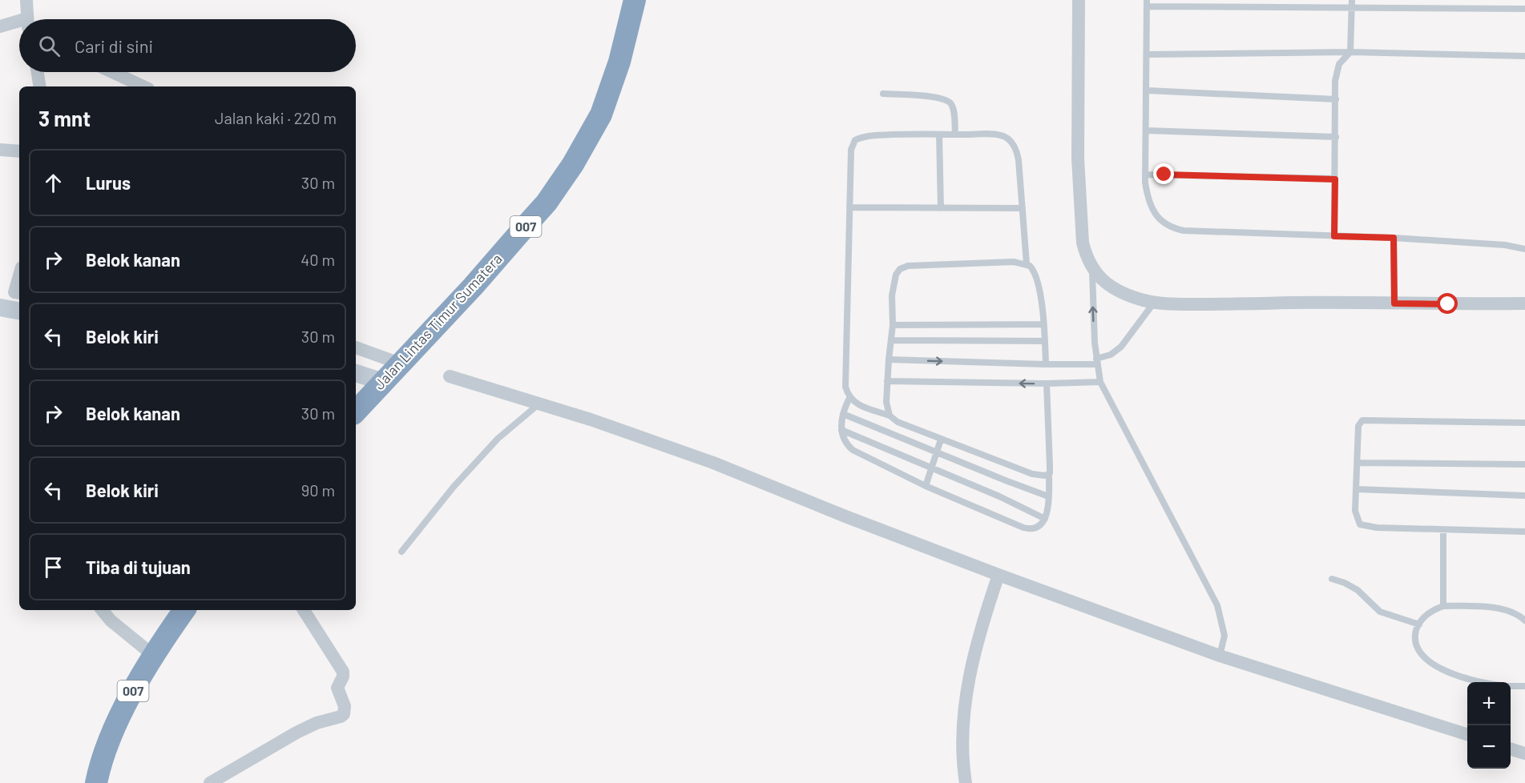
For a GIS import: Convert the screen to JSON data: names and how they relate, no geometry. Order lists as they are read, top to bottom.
{
  "streets": {
    "highway": ["007", "Jalan Lintas Timur Sumatera"]
  },
  "page": {
    "search": "Cari di sini",
    "heading": ["3 mnt", "Jalan kaki · 220 m"],
    "list": [
      ["Lurus", "30 m"],
      ["Belok kanan", "40 m"],
      ["Belok kiri", "30 m"],
      ["Belok kanan", "30 m"],
      ["Belok kiri", "90 m"],
      "Tiba di tujuan"
    ],
    "map_buttons": ["+", "−"]
  }
}
